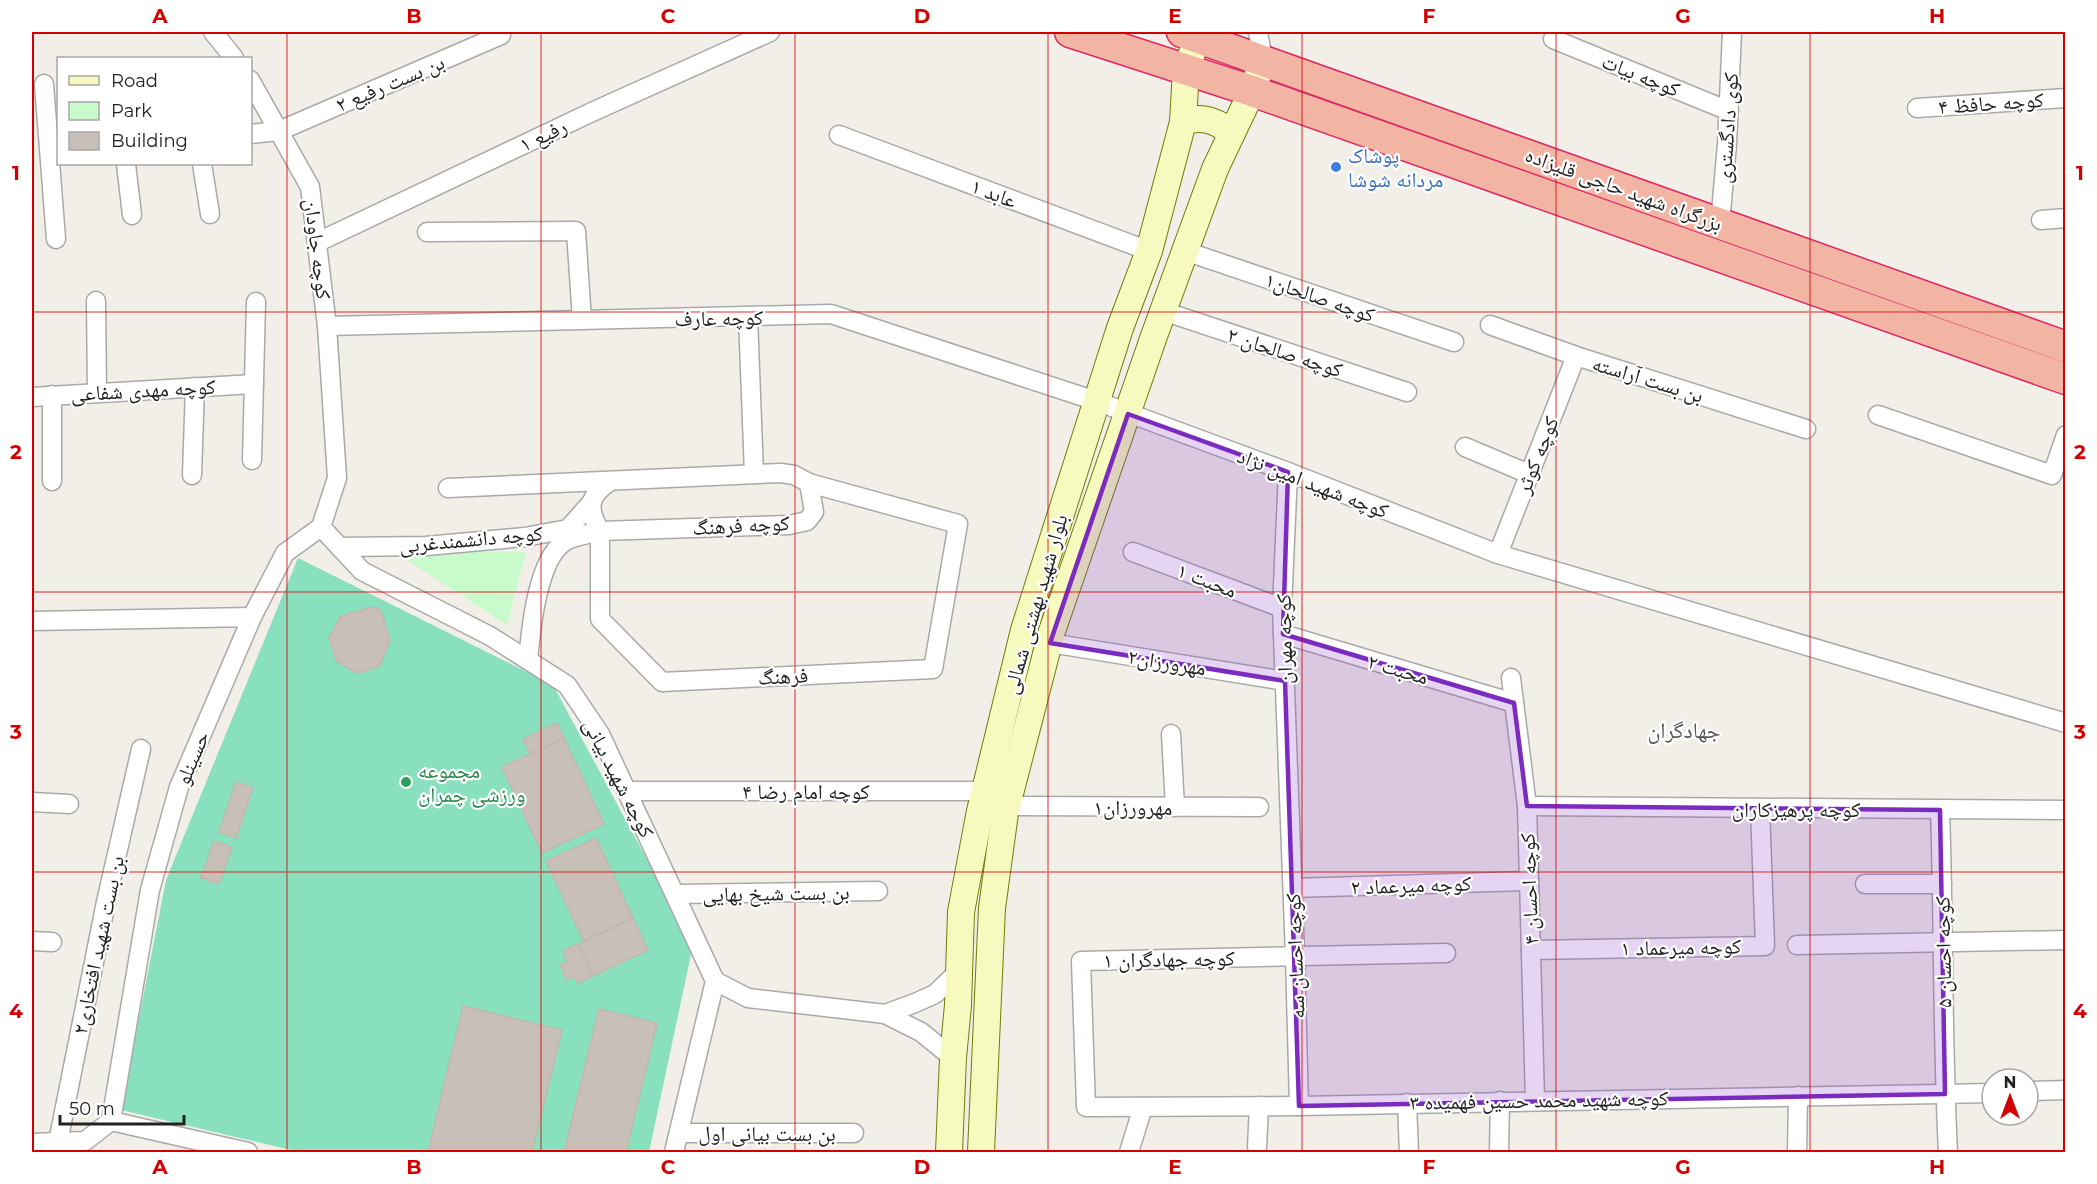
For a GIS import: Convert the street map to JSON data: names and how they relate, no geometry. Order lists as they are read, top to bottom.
{
  "streets": {
    "highway": ["بزرگراه شهید حاجی قلیزاده"],
    "main road": ["بلوار شهید بهشتی شمالی"],
    "street": [
      "کوچه بیات",
      "بن بست رفیع ۲",
      "کوچه حافظ ۴",
      "کوی دادگستری",
      "رفیع ۱",
      "عابد ۱",
      "کوچه جاودان",
      "کوچه صالحان۱",
      "کوچه عارف",
      "کوچه صالحان ۲",
      "بن بست آراسته",
      "کوچه مهدی شفاعی",
      "کوچه کوثر",
      "کوچه شهید امین نژاد",
      "کوچه فرهنگ",
      "کوچه دانشمندغربی",
      "محبت ۱",
      "کوچه مهران",
      "مهرورزان۲",
      "محبت ۲",
      "فرهنگ",
      "حسینلو",
      "کوچه شهید بیانی",
      "کوچه امام رضا ۴",
      "مهرورزان۱",
      "کوچه پرهیزکاران",
      "کوچه میرعماد ۲",
      "کوچه احسان ۴",
      "بن بست شیخ بهایی",
      "بن بست شهید افتخاری۲",
      "کوچه میرعماد ۱",
      "کوچه احسان ۵",
      "کوچه احسان سه",
      "کوچه جهادگران ۱",
      "کوچه شهید محمد حسین فهمیده ۳",
      "بن بست بیانی اول"
    ]
  },
  "crossings": [
    ["کوچه بیات", "کوی دادگستری"],
    ["بن بست رفیع ۲", "کوچه جاودان"],
    ["کوی دادگستری", "بزرگراه شهید حاجی قلیزاده"],
    ["رفیع ۱", "کوچه جاودان"],
    ["بزرگراه شهید حاجی قلیزاده", "بلوار شهید بهشتی شمالی"],
    ["عابد ۱", "بلوار شهید بهشتی شمالی"],
    ["کوچه جاودان", "کوچه عارف"],
    ["کوچه جاودان", "حسینلو"],
    ["کوچه جاودان", "کوچه شهید بیانی"],
    ["کوچه صالحان۱", "بلوار شهید بهشتی شمالی"],
    ["کوچه عارف", "کوچه شهید امین نژاد"],
    ["کوچه عارف", "بلوار شهید بهشتی شمالی"],
    ["کوچه صالحان ۲", "بلوار شهید بهشتی شمالی"],
    ["بن بست آراسته", "کوچه کوثر"],
    ["کوچه کوثر", "کوچه شهید امین نژاد"],
    ["کوچه شهید امین نژاد", "بلوار شهید بهشتی شمالی"],
    ["کوچه شهید امین نژاد", "کوچه مهران"],
    ["کوچه فرهنگ", "فرهنگ"],
    ["کوچه فرهنگ", "کوچه شهید بیانی"],
    ["کوچه دانشمندغربی", "کوچه شهید بیانی"],
    ["محبت ۱", "کوچه مهران"],
    ["بلوار شهید بهشتی شمالی", "مهرورزان۲"],
    ["بلوار شهید بهشتی شمالی", "کوچه امام رضا ۴"],
    ["بلوار شهید بهشتی شمالی", "مهرورزان۱"],
    ["کوچه مهران", "مهرورزان۲"],
    ["کوچه مهران", "محبت ۲"],
    ["کوچه مهران", "کوچه احسان سه"],
    ["محبت ۲", "کوچه احسان ۴"],
    ["حسینلو", "کوچه شهید بیانی"],
    ["کوچه شهید بیانی", "کوچه امام رضا ۴"],
    ["کوچه شهید بیانی", "بن بست شیخ بهایی"],
    ["کوچه پرهیزکاران", "کوچه احسان ۴"],
    ["کوچه پرهیزکاران", "کوچه میرعماد ۱"],
    ["کوچه پرهیزکاران", "کوچه احسان ۵"],
    ["کوچه میرعماد ۲", "کوچه احسان ۴"],
    ["کوچه میرعماد ۲", "کوچه احسان سه"],
    ["کوچه احسان ۴", "کوچه میرعماد ۱"],
    ["کوچه احسان ۴", "کوچه شهید محمد حسین فهمیده ۳"],
    ["کوچه احسان ۵", "کوچه شهید محمد حسین فهمیده ۳"],
    ["کوچه احسان سه", "کوچه جهادگران ۱"],
    ["کوچه احسان سه", "کوچه شهید محمد حسین فهمیده ۳"],
    ["کوچه جهادگران ۱", "کوچه شهید محمد حسین فهمیده ۳"]
  ],
  "districts": ["جهادگران"],
  "places": ["پوشاک مردانه شوشا", "مجموعه ورزشی چمران"],
  "legend": ["Road", "Park", "Building"],
  "scale_bar": "50 m",
  "north": "top",
  "grid": {
    "columns": [
      "A",
      "B",
      "C",
      "D",
      "E",
      "F",
      "G",
      "H"
    ],
    "rows": [
      "1",
      "2",
      "3",
      "4"
    ]
  }
}
